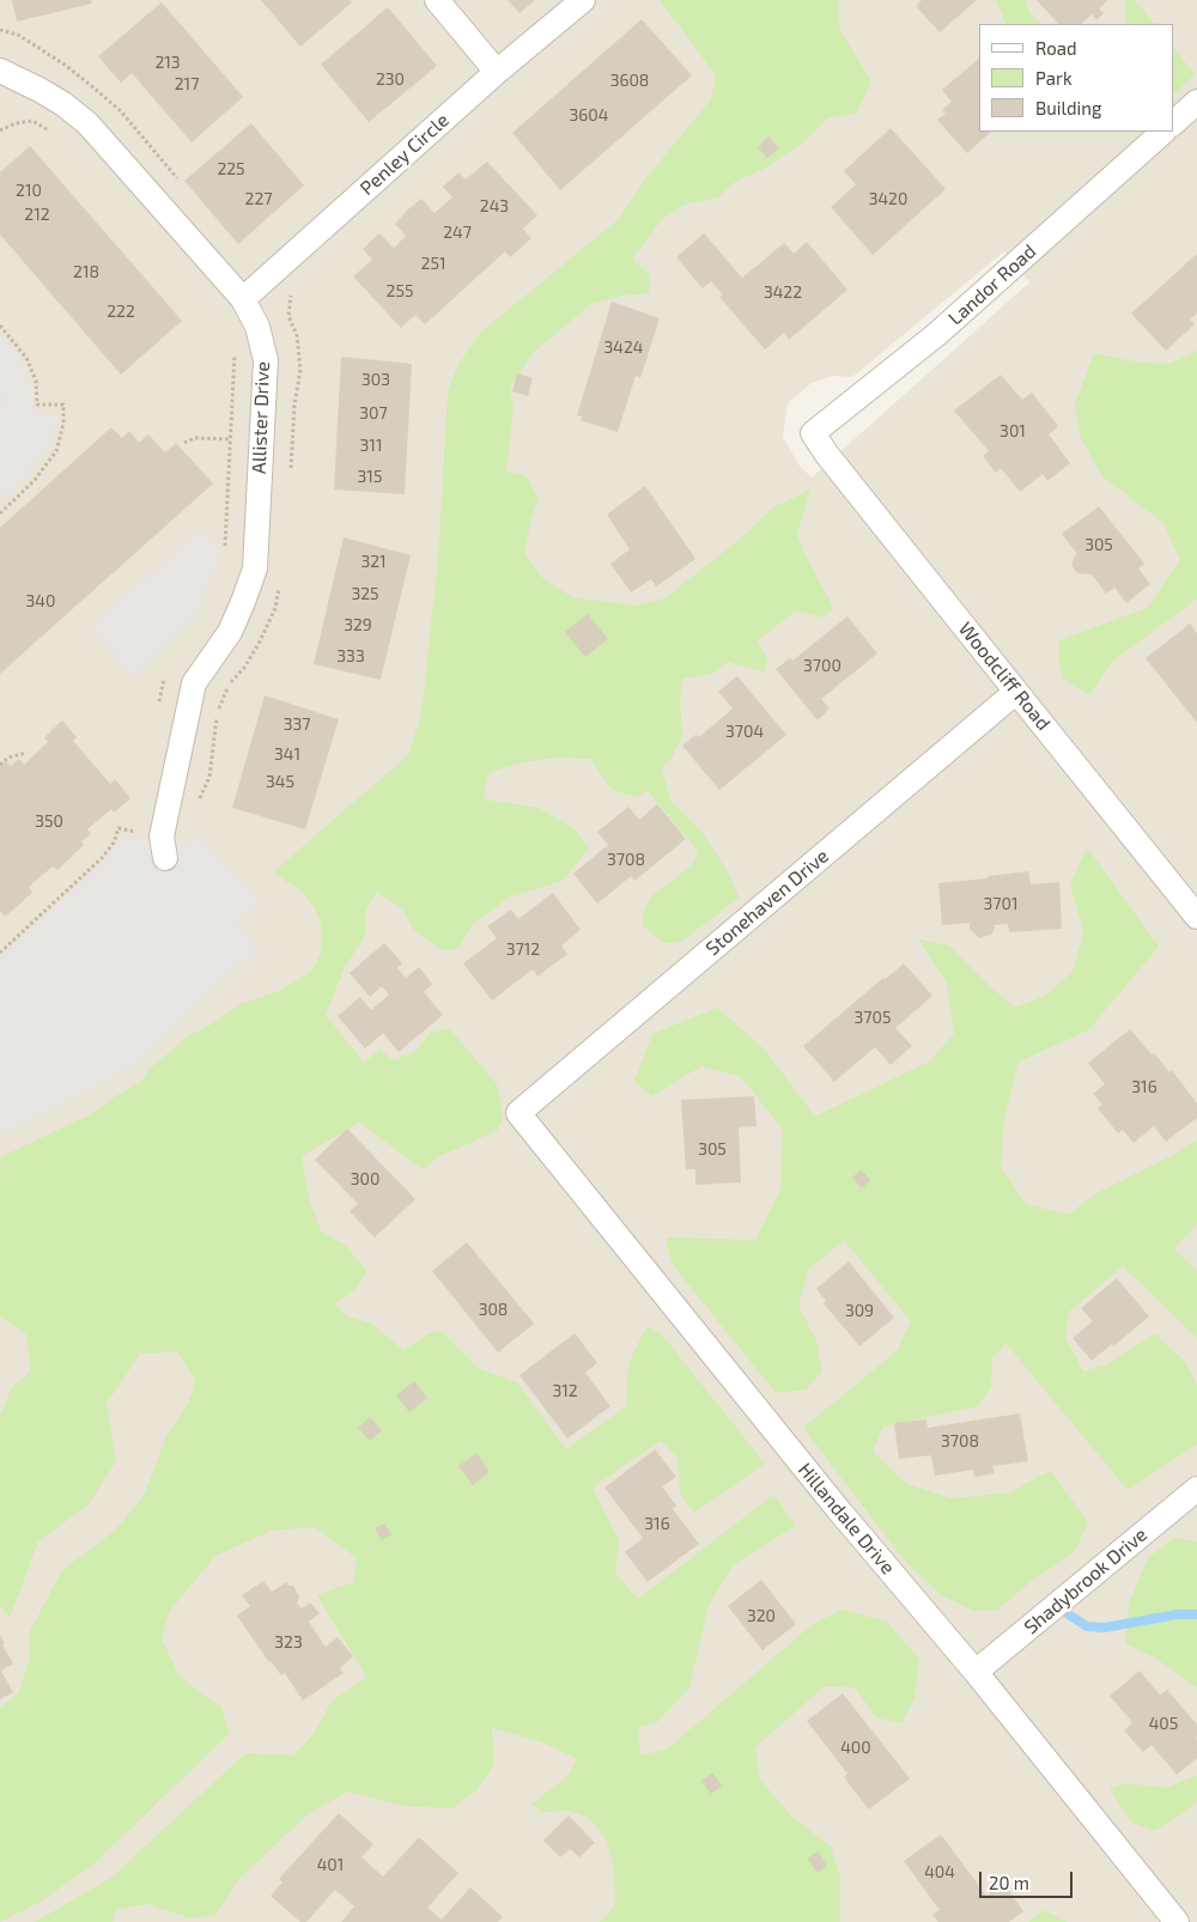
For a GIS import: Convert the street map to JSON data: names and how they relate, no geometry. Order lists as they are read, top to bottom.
{
  "streets": {
    "street": [
      "Penley Circle",
      "Landor Road",
      "Allister Drive",
      "Woodcliff Road",
      "Stonehaven Drive",
      "Hillandale Drive",
      "Shadybrook Drive"
    ]
  },
  "crossings": [
    ["Penley Circle", "Allister Drive"],
    ["Landor Road", "Woodcliff Road"],
    ["Woodcliff Road", "Stonehaven Drive"],
    ["Stonehaven Drive", "Hillandale Drive"],
    ["Hillandale Drive", "Shadybrook Drive"]
  ],
  "house_numbers": [
    "213",
    "230",
    "3608",
    "217",
    "3604",
    "225",
    "210",
    "227",
    "3420",
    "243",
    "212",
    "247",
    "251",
    "218",
    "255",
    "3422",
    "222",
    "3424",
    "303",
    "307",
    "301",
    "311",
    "315",
    "305",
    "321",
    "325",
    "340",
    "329",
    "333",
    "3700",
    "337",
    "3704",
    "341",
    "345",
    "350",
    "3708",
    "3701",
    "3712",
    "3705",
    "316",
    "305",
    "300",
    "308",
    "309",
    "312",
    "3708",
    "316",
    "320",
    "323",
    "405",
    "400",
    "401",
    "404"
  ],
  "legend": ["Road", "Park", "Building"],
  "scale_bar": "20 m"
}
